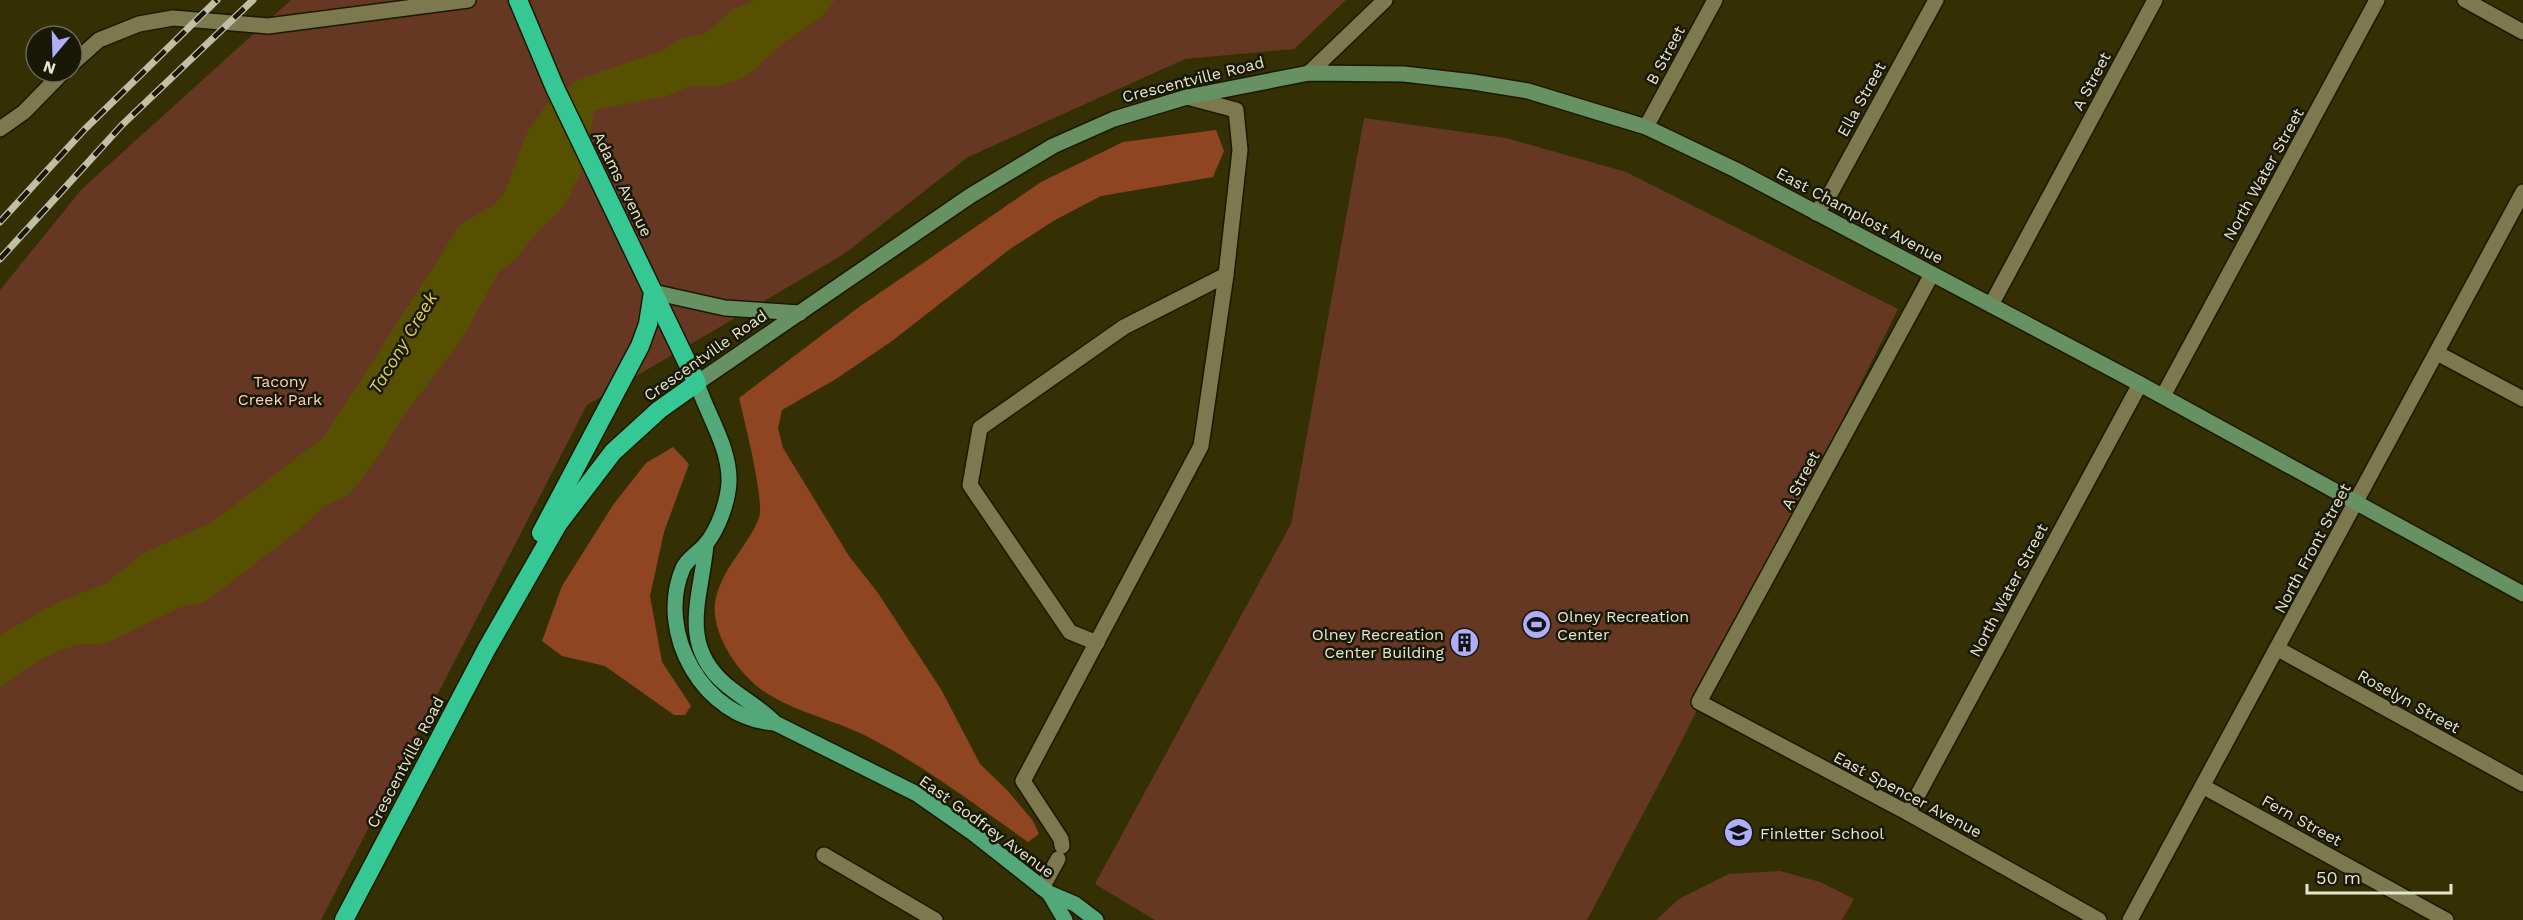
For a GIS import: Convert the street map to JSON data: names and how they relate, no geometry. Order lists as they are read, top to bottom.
{
  "streets": {
    "highway": ["Crescentville Road", "Adams Avenue"],
    "main road": ["East Godfrey Avenue"],
    "street": [
      "B Street",
      "A Street",
      "Ella Street",
      "North Water Street",
      "East Champlost Avenue",
      "North Front Street",
      "Roselyn Street",
      "East Spencer Avenue",
      "Fern Street"
    ]
  },
  "crossings": [
    ["B Street", "East Champlost Avenue"],
    ["Crescentville Road", "Adams Avenue"],
    ["Crescentville Road", "East Champlost Avenue"],
    ["Crescentville Road", "East Godfrey Avenue"],
    ["A Street", "East Champlost Avenue"],
    ["A Street", "East Spencer Avenue"],
    ["Ella Street", "East Champlost Avenue"],
    ["North Water Street", "East Champlost Avenue"],
    ["North Water Street", "East Spencer Avenue"],
    ["Adams Avenue", "East Godfrey Avenue"],
    ["East Champlost Avenue", "North Front Street"],
    ["North Front Street", "Roselyn Street"],
    ["North Front Street", "Fern Street"]
  ],
  "water": ["Tacony Creek"],
  "parks": ["Tacony Creek Park"],
  "places": {
    "sports": ["Olney Recreation Center"],
    "building": ["Olney Recreation Center Building"],
    "school or university": ["Finletter School"]
  },
  "scale_bar": "50 m",
  "north": "bottom"
}
